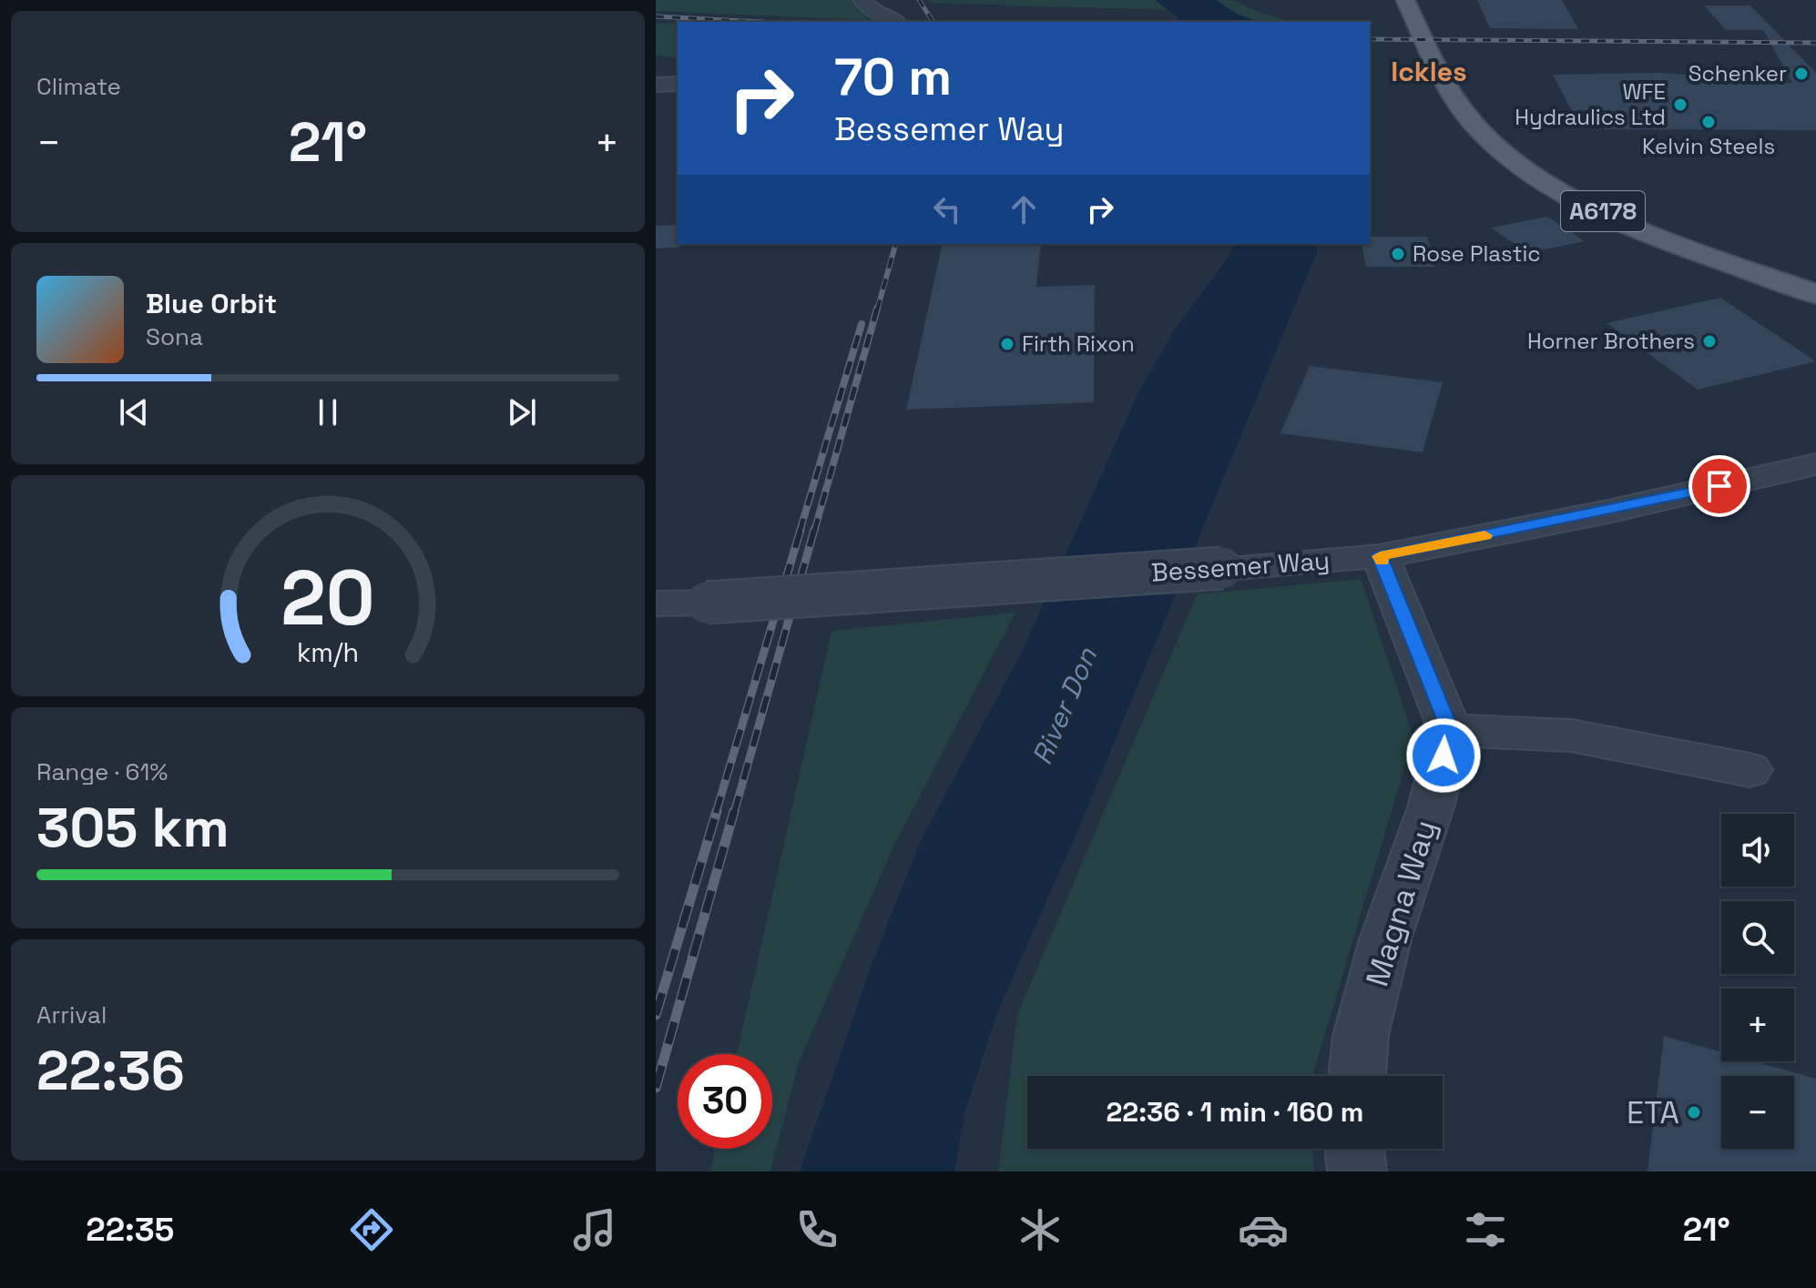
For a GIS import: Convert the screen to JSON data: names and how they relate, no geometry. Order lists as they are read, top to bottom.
{
  "streets": {
    "main road": ["A6178"],
    "street": ["Bessemer Way", "Magna Way"]
  },
  "districts": ["Ickles"],
  "water": ["River Don"],
  "places": [
    "Schenker",
    "WFE Hydraulics Ltd",
    "Kelvin Steels",
    "Rose Plastic",
    "Horner Brothers",
    "Firth Rixon",
    "ETA"
  ],
  "page": {
    "tile": [
      "Climate",
      ["Range · 61%", "305 km"],
      ["Arrival", "22:36"]
    ],
    "turn": ["70 m", "Bessemer Way"],
    "heat": ["−", "21°", "+"],
    "song": ["Blue Orbit", "Sona"],
    "map_buttons": ["+", "−"],
    "limit": "30",
    "trip": "22:36 · 1 min · 160 m",
    "tabs": ["22:35", "21°"],
    "gauge": ["20", "km/h"]
  }
}
